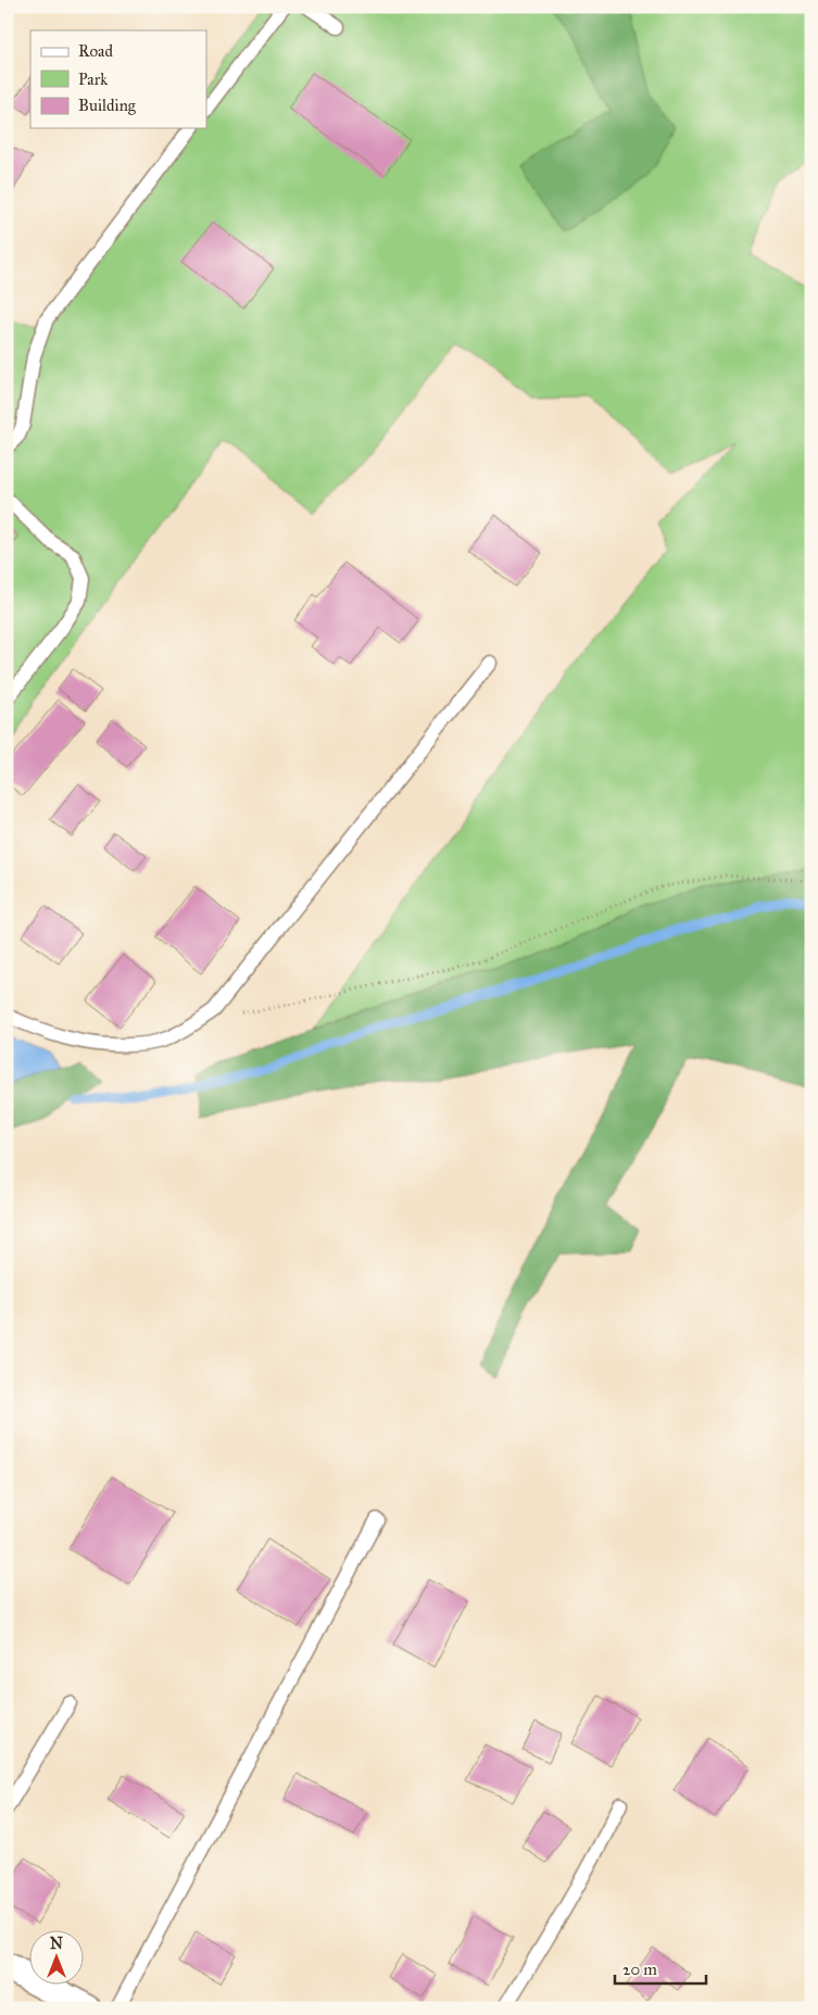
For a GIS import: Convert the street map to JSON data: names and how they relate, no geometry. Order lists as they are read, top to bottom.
{
  "legend": ["Road", "Park", "Building"],
  "scale_bar": "20 m",
  "north": "top"
}
